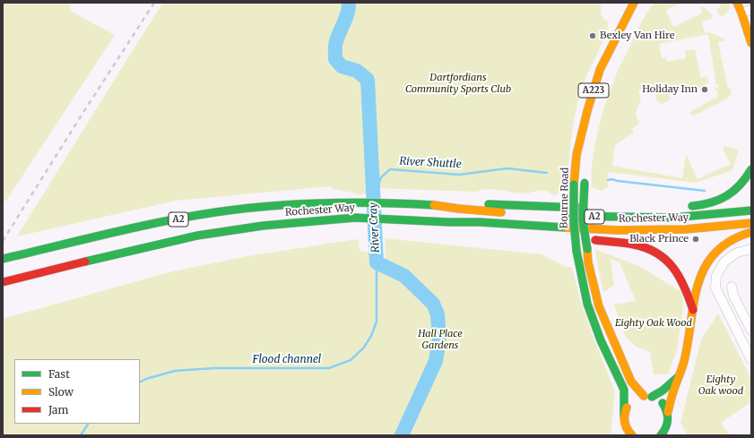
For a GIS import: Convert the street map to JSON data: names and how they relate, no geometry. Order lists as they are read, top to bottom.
{
  "streets": {
    "main road": [
      "A223",
      "Bourne Road",
      "Rochester Way",
      "A2"
    ]
  },
  "water": ["River Shuttle", "River Cray", "Flood channel"],
  "parks": [
    "Dartfordians Community Sports Club",
    "Eighty Oak Wood",
    "Hall Place Gardens",
    "Eighty Oak wood"
  ],
  "places": ["Bexley Van Hire", "Holiday Inn", "Black Prince"],
  "legend": ["Fast", "Slow", "Jam"]
}
